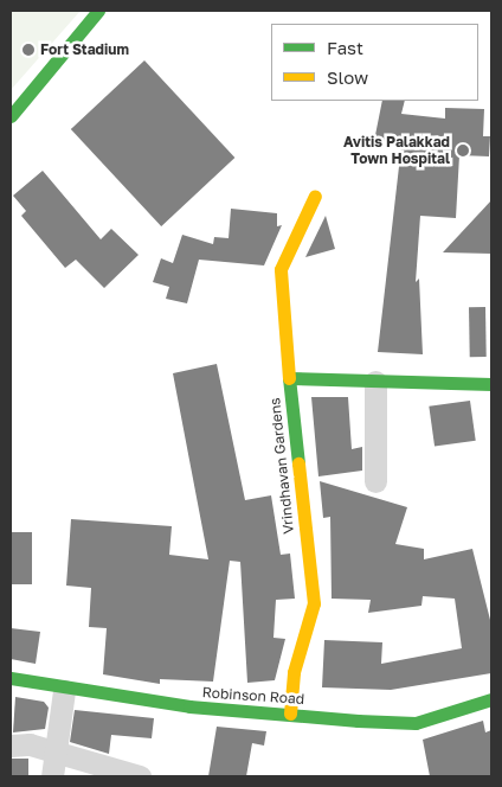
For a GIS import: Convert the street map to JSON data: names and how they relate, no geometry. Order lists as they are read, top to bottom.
{
  "streets": {
    "street": ["Vrindhavan Gardens", "Robinson Road"]
  },
  "crossings": [
    ["Vrindhavan Gardens", "Robinson Road"]
  ],
  "places": ["Fort Stadium", "Avitis Palakkad Town Hospital"],
  "legend": ["Fast", "Slow"]
}
